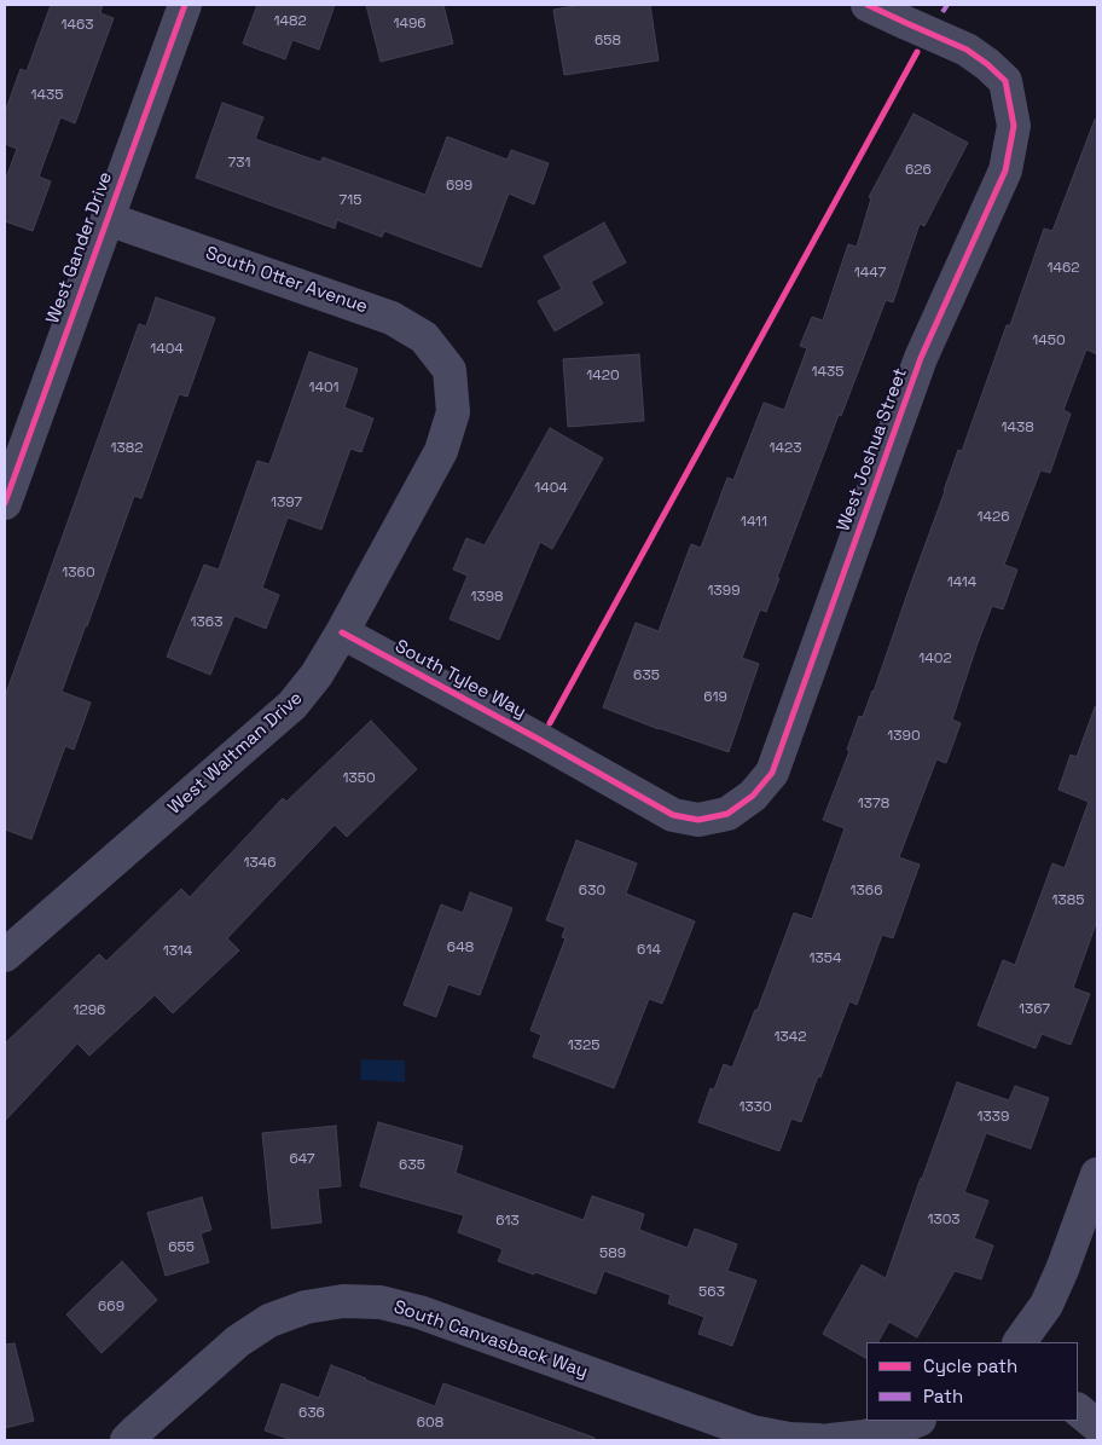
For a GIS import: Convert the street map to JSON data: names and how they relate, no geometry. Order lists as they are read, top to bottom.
{
  "streets": {
    "street": [
      "West Gander Drive",
      "South Otter Avenue",
      "West Joshua Street",
      "South Tylee Way",
      "West Waltman Drive",
      "South Canvasback Way"
    ]
  },
  "crossings": [
    ["West Gander Drive", "South Otter Avenue"],
    ["South Otter Avenue", "West Waltman Drive"],
    ["West Joshua Street", "South Tylee Way"],
    ["South Tylee Way", "West Waltman Drive"]
  ],
  "house_numbers": [
    "1482",
    "1496",
    "1463",
    "658",
    "1435",
    "731",
    "626",
    "699",
    "715",
    "1462",
    "1447",
    "1450",
    "1404",
    "1435",
    "1420",
    "1401",
    "1438",
    "1382",
    "1423",
    "1404",
    "1397",
    "1426",
    "1411",
    "1360",
    "1414",
    "1399",
    "1398",
    "1363",
    "1402",
    "635",
    "619",
    "1390",
    "1350",
    "1378",
    "1346",
    "630",
    "1366",
    "1385",
    "648",
    "614",
    "1314",
    "1354",
    "1367",
    "1296",
    "1342",
    "1325",
    "1330",
    "1339",
    "647",
    "635",
    "1303",
    "613",
    "655",
    "589",
    "563",
    "669",
    "636",
    "608"
  ],
  "legend": ["Cycle path", "Path"]
}
